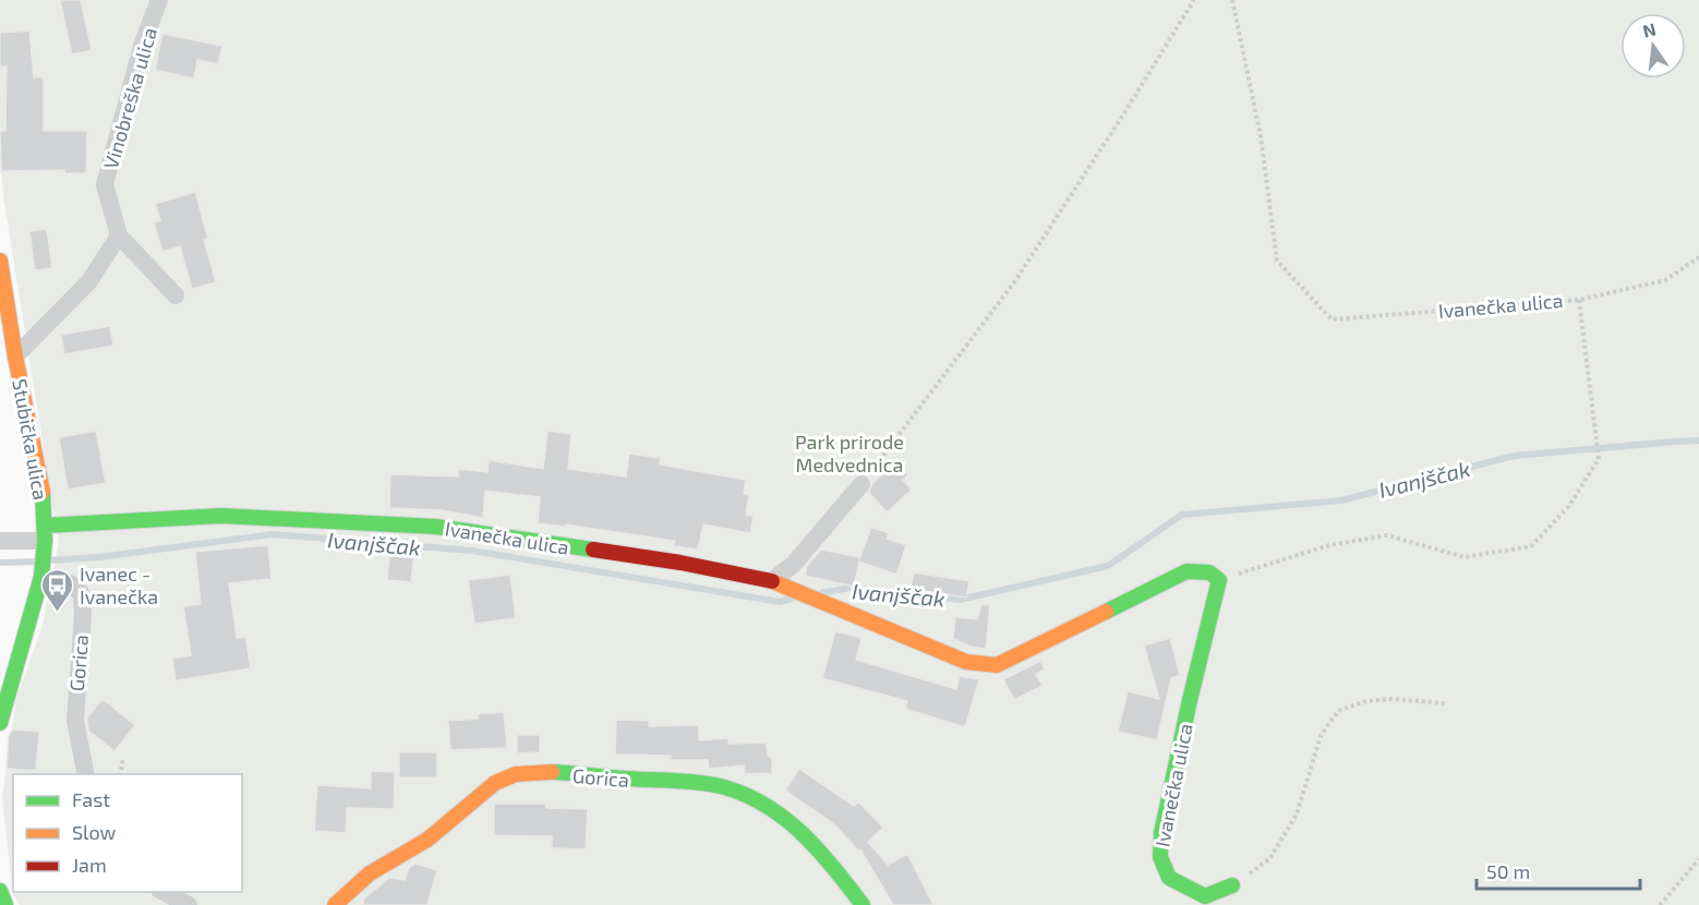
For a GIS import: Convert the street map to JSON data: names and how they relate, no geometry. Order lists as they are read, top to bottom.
{
  "streets": {
    "street": [
      "Vinobreška ulica",
      "Ivanečka ulica",
      "Stubička ulica",
      "Gorica"
    ]
  },
  "crossings": [
    ["Ivanečka ulica", "Stubička ulica"],
    ["Stubička ulica", "Gorica"]
  ],
  "water": ["Ivanjščak"],
  "parks": ["Park prirode Medvednica"],
  "places": {
    "bus stop": ["Ivanec - Ivanečka"]
  },
  "legend": ["Fast", "Slow", "Jam"],
  "scale_bar": "50 m",
  "north": "top"
}
